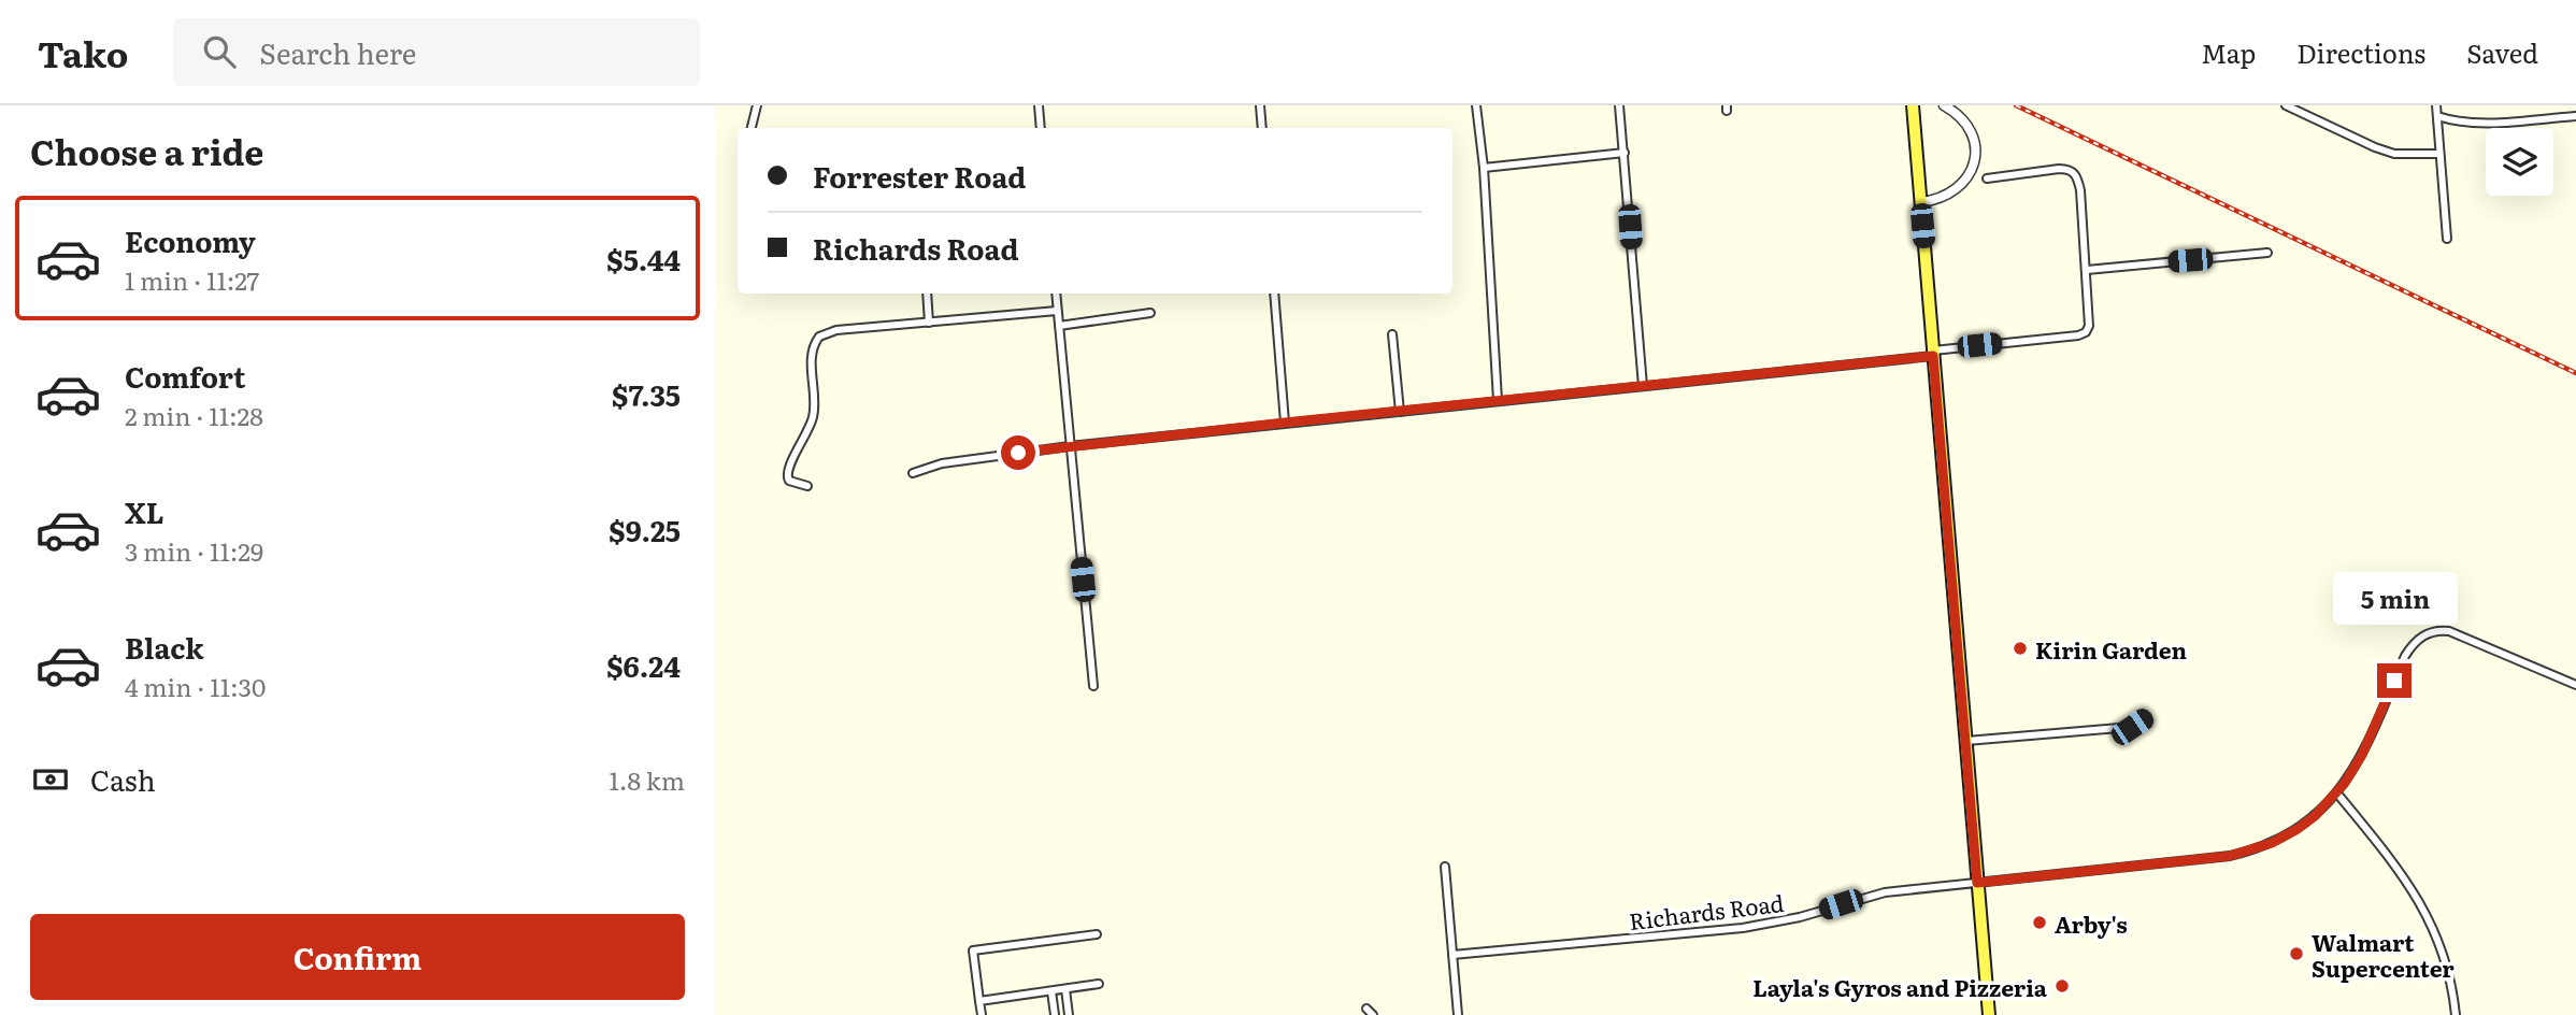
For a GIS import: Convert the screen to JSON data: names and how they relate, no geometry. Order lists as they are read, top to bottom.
{
  "streets": {
    "street": ["Richards Road"]
  },
  "places": [
    "Kirin Garden",
    "Arby's",
    "Walmart Supercenter",
    "Layla's Gyros and Pizzeria"
  ],
  "page": {
    "header": "Tako",
    "search": "Search here",
    "nav": ["Map", "Directions", "Saved"],
    "heading": "Choose a ride",
    "banner": ["Forrester Road", "Richards Road"],
    "list": [
      {
        "name": "Economy",
        "note": "1 min · 11:27",
        "value": "$5.44"
      },
      {
        "name": "Comfort",
        "note": "2 min · 11:28",
        "value": "$7.35"
      },
      {
        "name": "XL",
        "note": "3 min · 11:29",
        "value": "$9.25"
      },
      {
        "name": "Black",
        "note": "4 min · 11:30",
        "value": "$6.24"
      }
    ],
    "bubble": "5 min",
    "pay": ["Cash", "1.8 km"],
    "buttons": "Confirm"
  }
}
